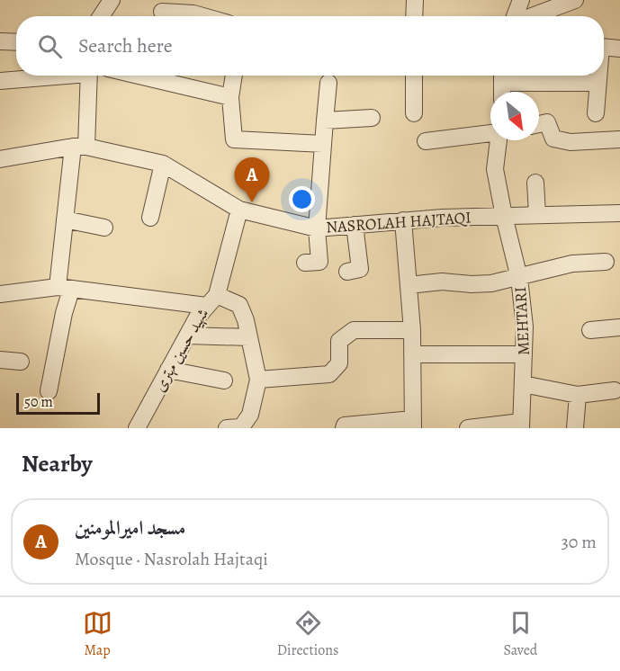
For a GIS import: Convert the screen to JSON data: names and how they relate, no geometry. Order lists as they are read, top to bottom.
{
  "streets": {
    "street": ["NASROLAH HAJTAQI", "MEHTARI", "شهید حسین مهتری"]
  },
  "crossings": [
    ["NASROLAH HAJTAQI", "MEHTARI"],
    ["NASROLAH HAJTAQI", "شهید حسین مهتری"]
  ],
  "scale_bar": "50 m",
  "north": "bottom right",
  "page": {
    "search": "Search here",
    "pins": "A",
    "scale": "50 m",
    "heading": "Nearby",
    "list": [
      {
        "mark": "A",
        "name": "مسجد امیرالمومنین",
        "note": "Mosque · Nasrolah Hajtaqi",
        "value": "30 m"
      }
    ],
    "nav": ["Map", "Directions", "Saved"]
  }
}
